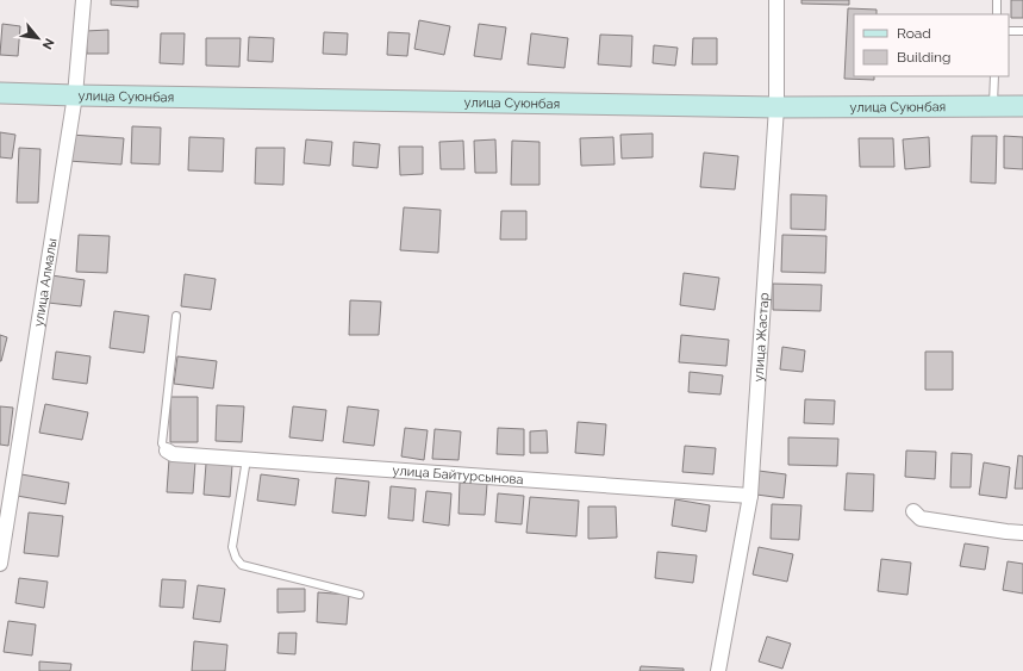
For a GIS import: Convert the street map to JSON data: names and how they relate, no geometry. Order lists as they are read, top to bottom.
{
  "streets": {
    "main road": ["улица Суюнбая"],
    "street": ["улица Алмалы", "улица Жастар", "улица Байтурсынова"]
  },
  "crossings": [
    ["улица Суюнбая", "улица Алмалы"],
    ["улица Суюнбая", "улица Жастар"],
    ["улица Жастар", "улица Байтурсынова"]
  ],
  "legend": ["Road", "Building"],
  "north": "bottom right"
}
